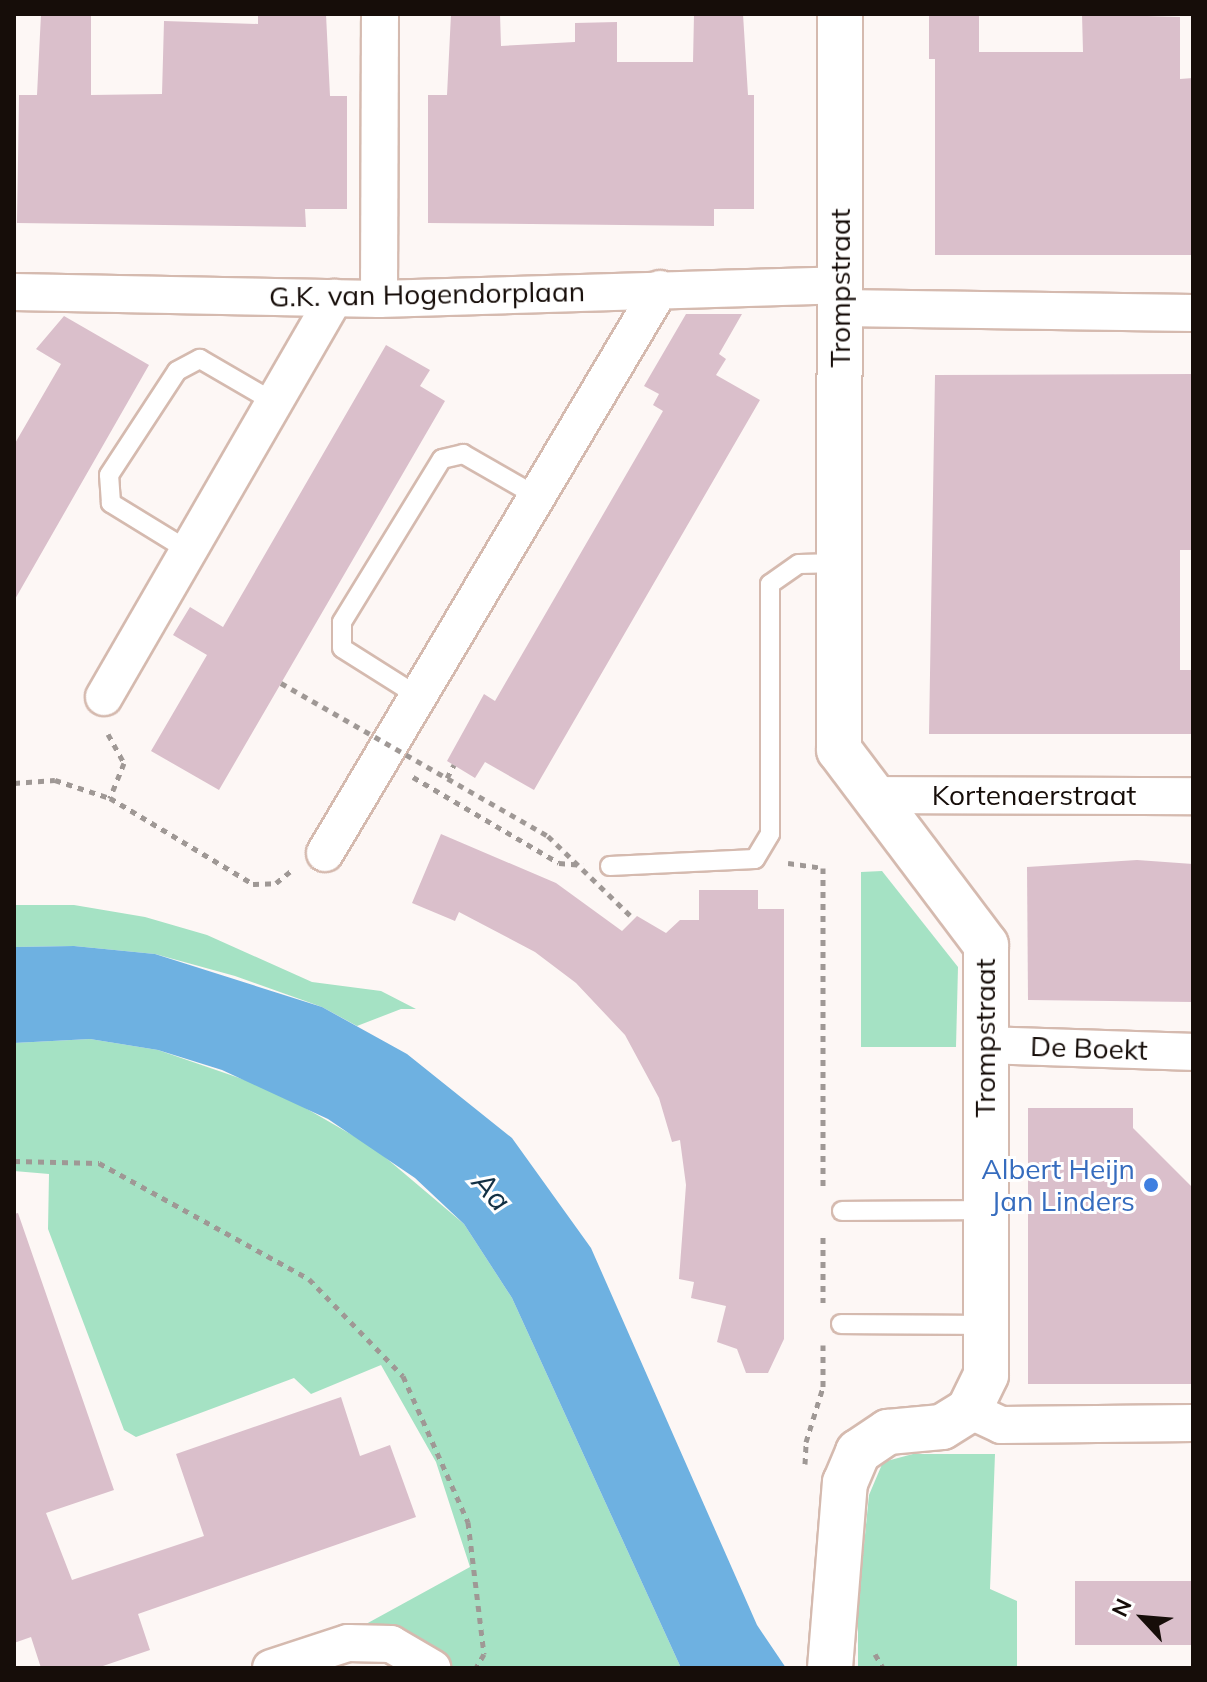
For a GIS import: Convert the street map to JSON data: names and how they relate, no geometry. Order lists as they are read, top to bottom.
{
  "streets": {
    "street": [
      "Trompstraat",
      "G.K. van Hogendorplaan",
      "Kortenaerstraat",
      "De Boekt"
    ]
  },
  "crossings": [
    ["Trompstraat", "G.K. van Hogendorplaan"],
    ["Trompstraat", "Kortenaerstraat"],
    ["Trompstraat", "De Boekt"]
  ],
  "water": ["Aa"],
  "places": ["Albert Heijn Jan Linders"],
  "north": "top left"
}
